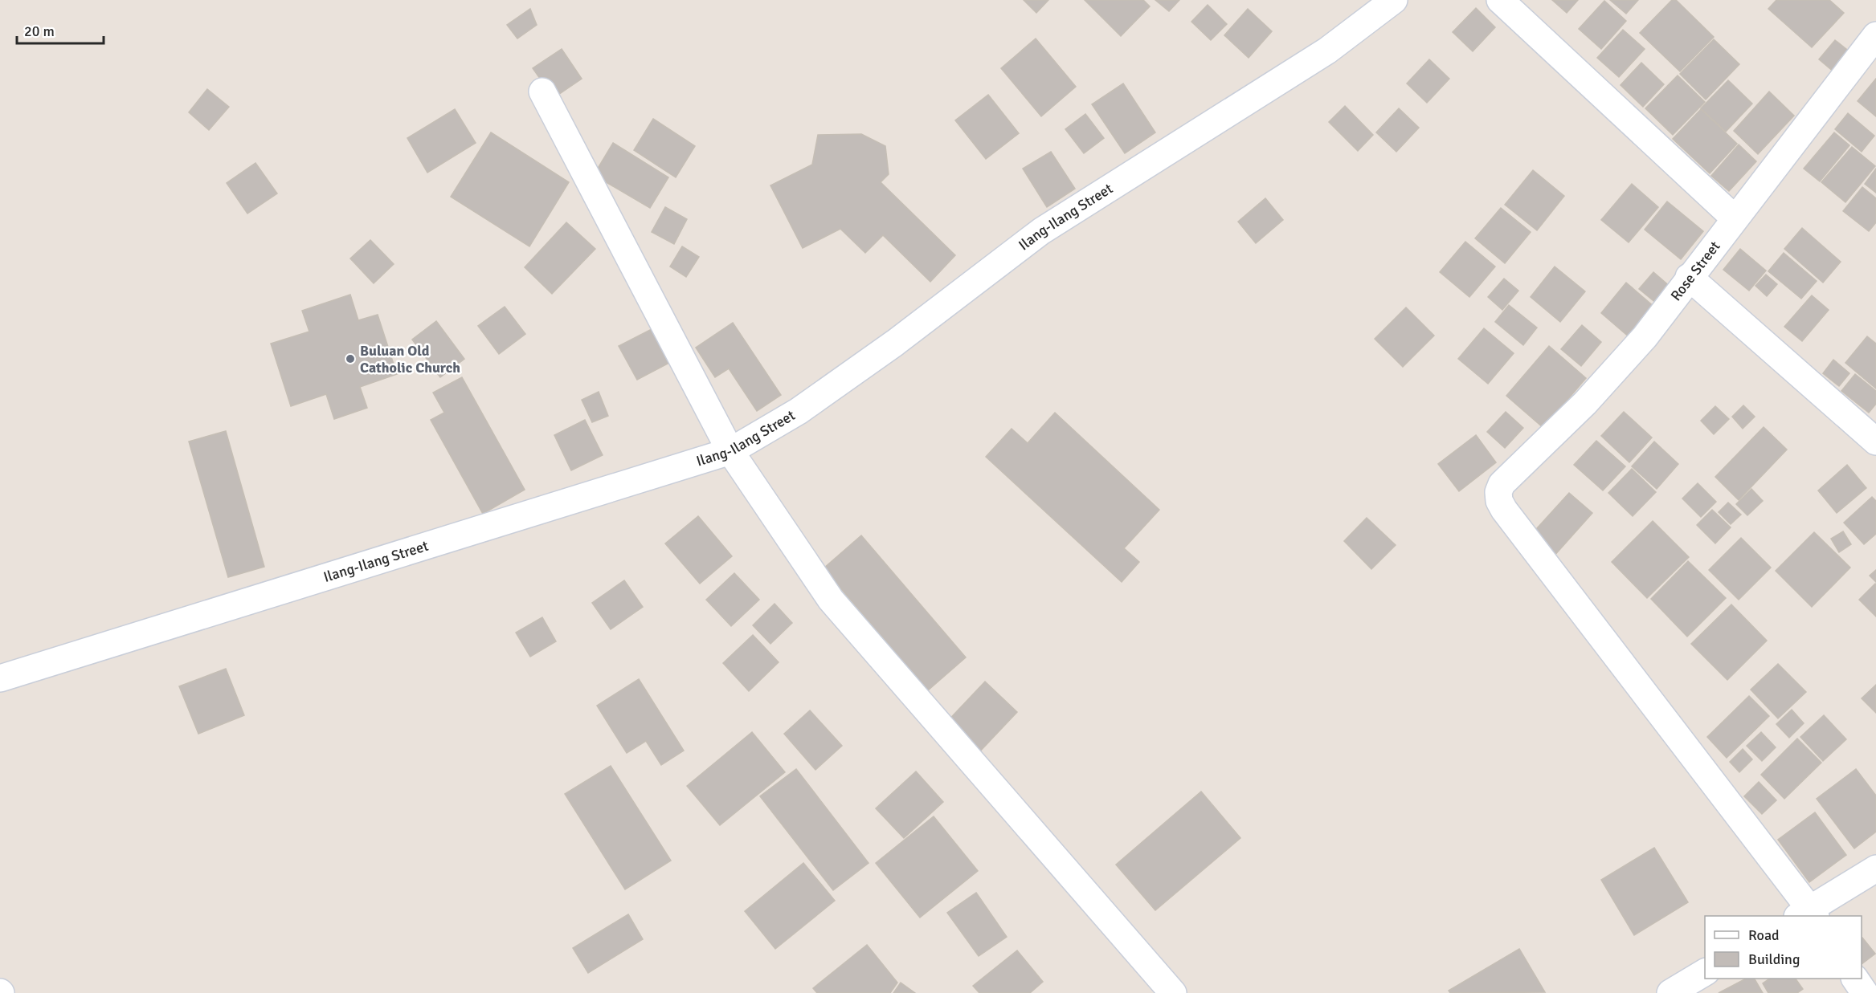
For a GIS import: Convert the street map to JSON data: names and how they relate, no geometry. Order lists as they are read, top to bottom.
{
  "streets": {
    "street": ["Ilang-Ilang Street", "Rose Street"]
  },
  "places": ["Buluan Old Catholic Church"],
  "legend": ["Road", "Building"],
  "scale_bar": "20 m"
}
